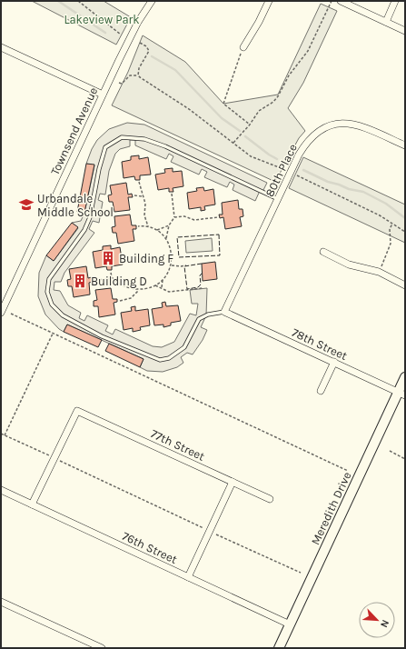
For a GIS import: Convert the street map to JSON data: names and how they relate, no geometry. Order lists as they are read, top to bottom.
{
  "streets": {
    "main road": ["Meredith Drive"],
    "street": [
      "Townsend Avenue",
      "80th Place",
      "78th Street",
      "77th Street",
      "76th Street"
    ]
  },
  "crossings": [
    ["80th Place", "78th Street"],
    ["78th Street", "Meredith Drive"],
    ["Meredith Drive", "76th Street"]
  ],
  "parks": ["Lakeview Park"],
  "places": {
    "school or university": ["Urbandale Middle School"],
    "building": ["Building F", "Building D"]
  },
  "north": "bottom right"
}
